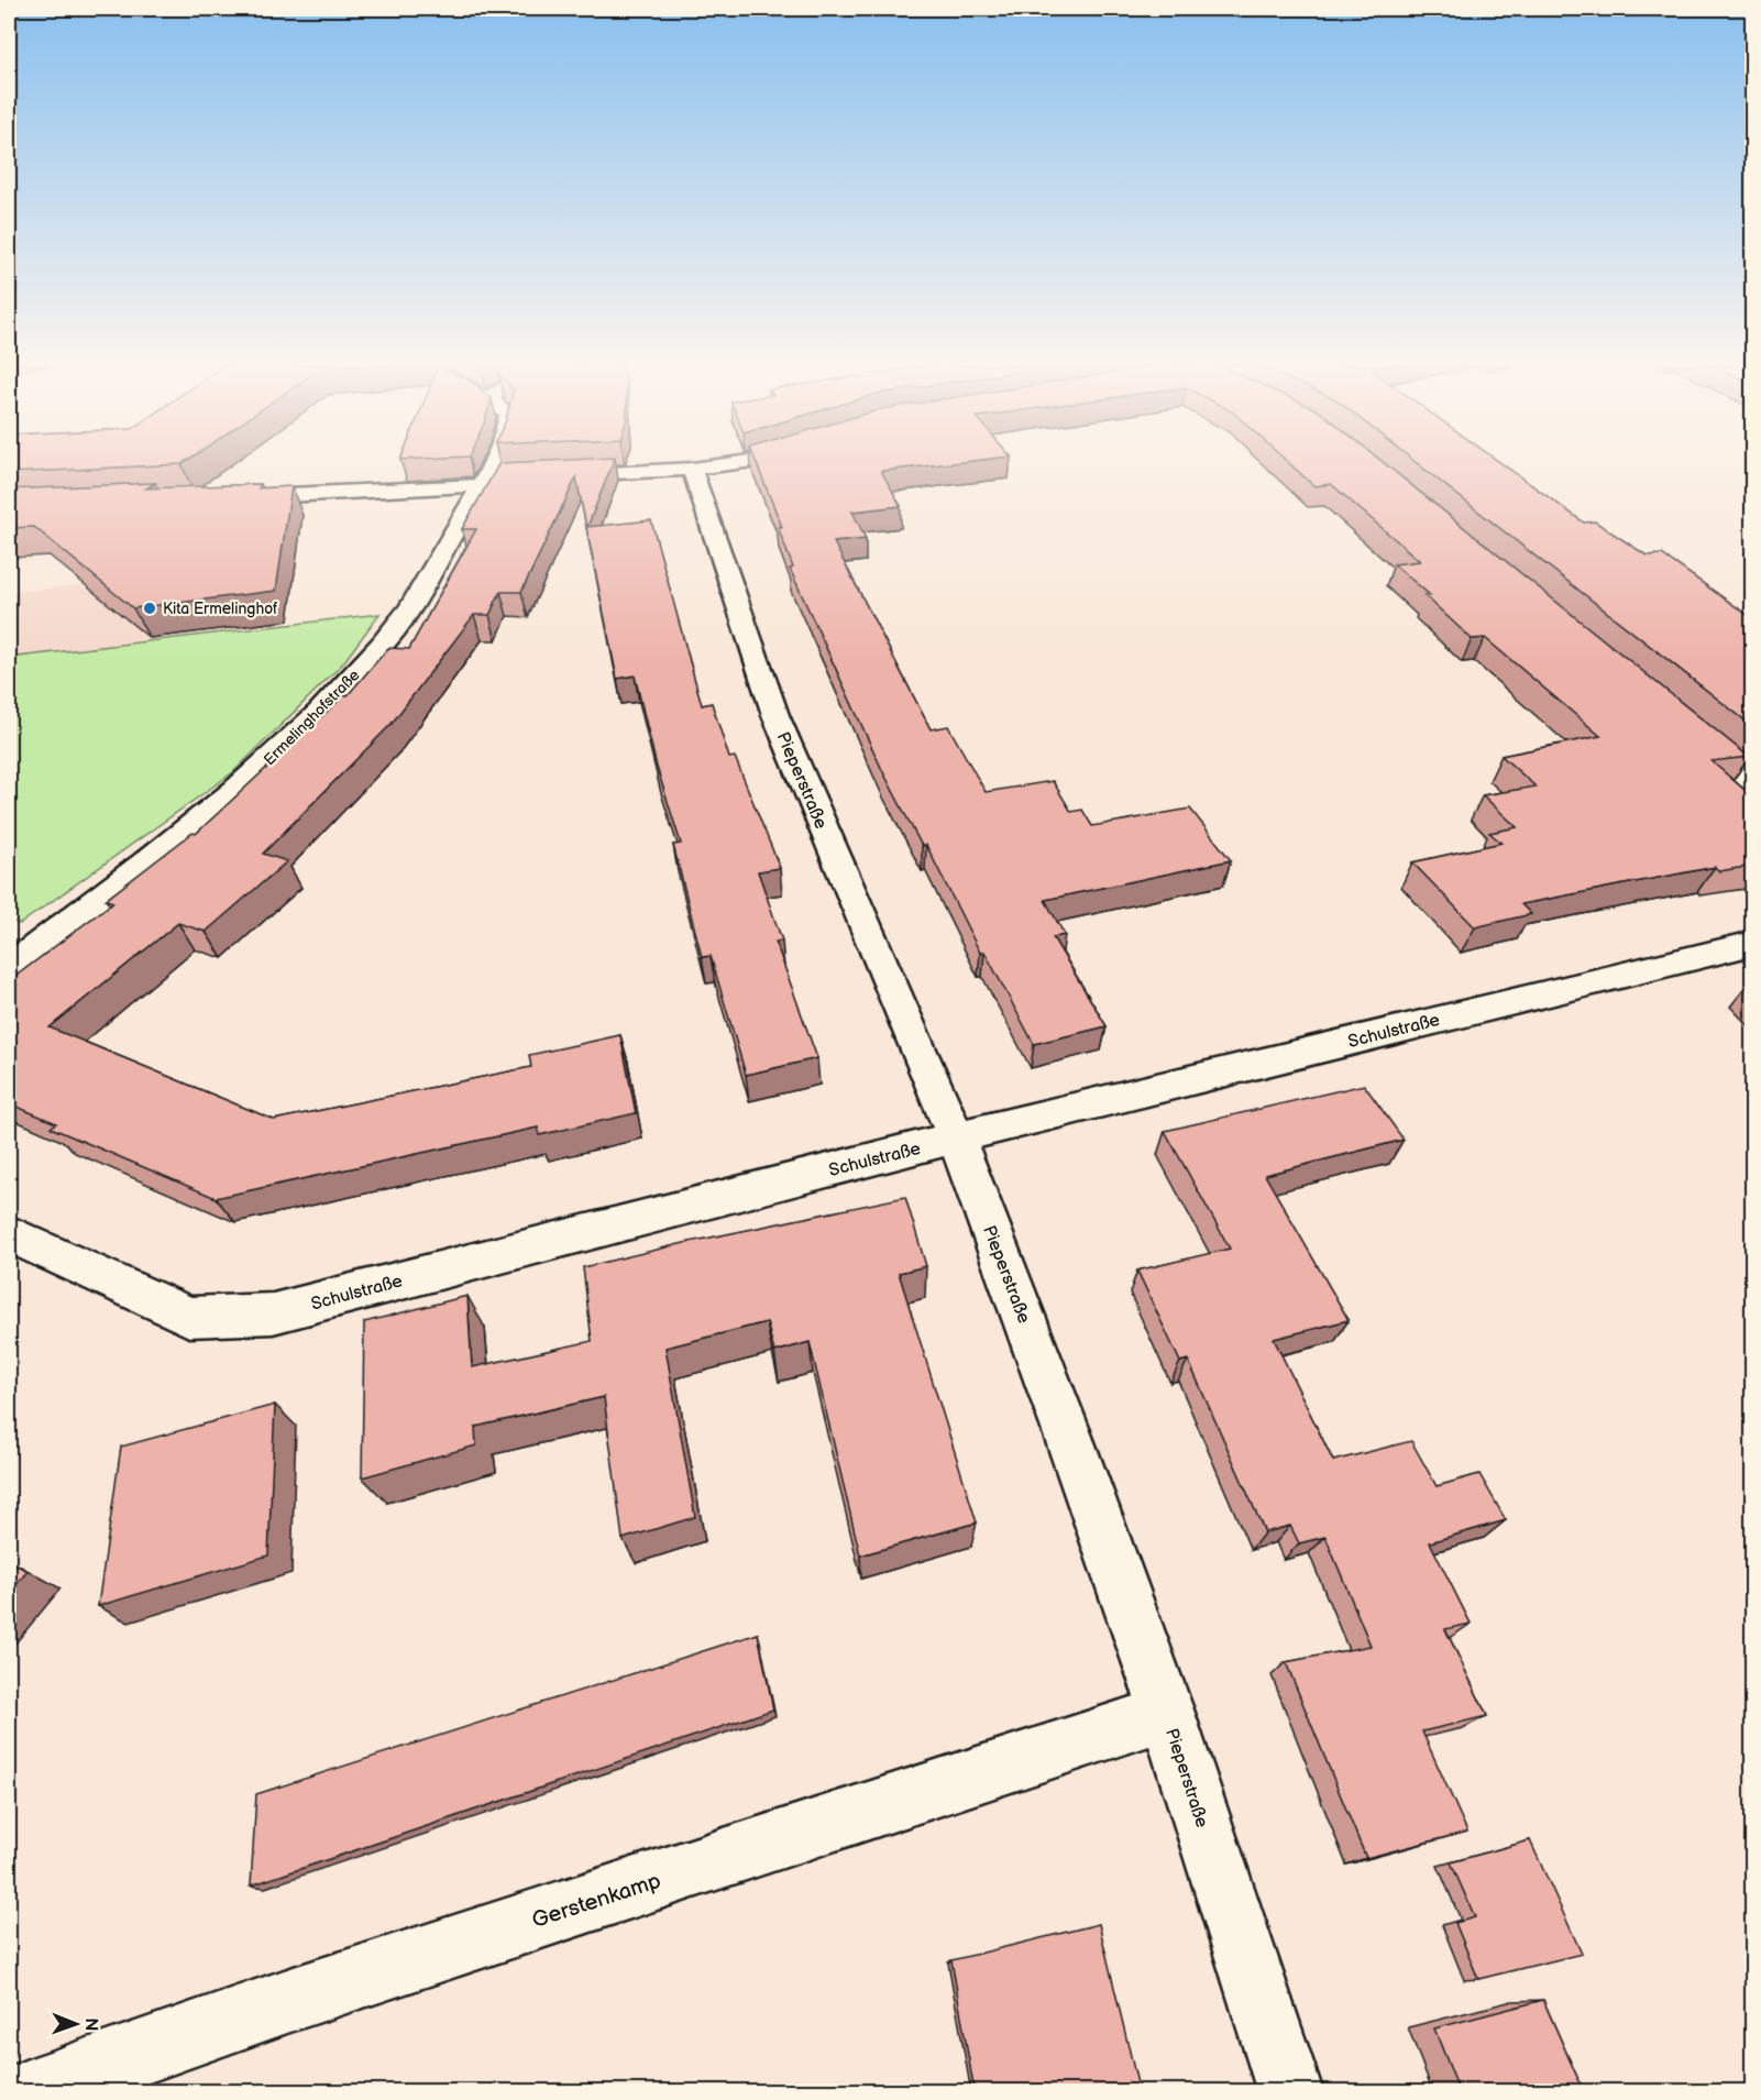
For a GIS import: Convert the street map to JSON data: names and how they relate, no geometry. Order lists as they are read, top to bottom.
{
  "streets": {
    "street": [
      "Ermelinghofstraße",
      "Pieperstraße",
      "Schulstraße",
      "Gerstenkamp"
    ]
  },
  "crossings": [
    ["Pieperstraße", "Schulstraße"],
    ["Pieperstraße", "Gerstenkamp"]
  ],
  "places": ["Kita Ermelinghof"],
  "north": "right"
}
